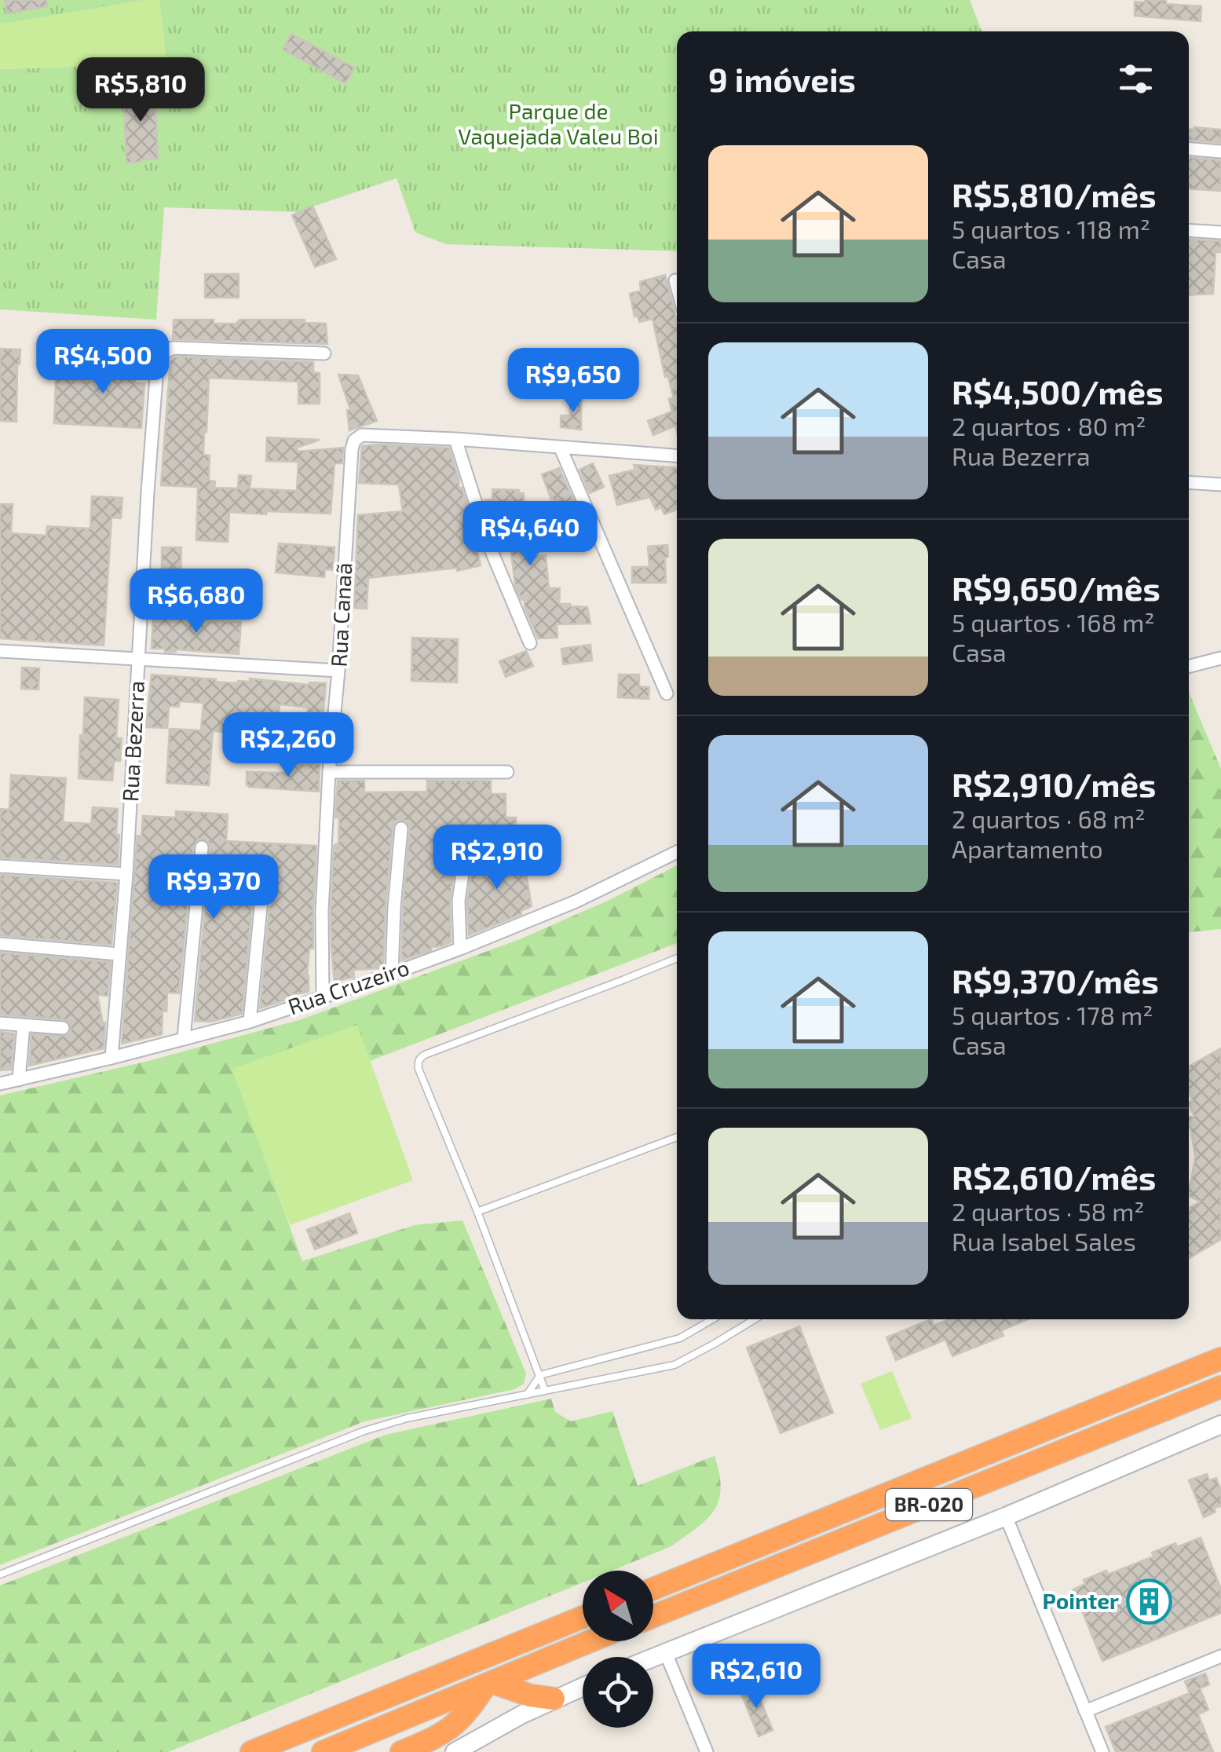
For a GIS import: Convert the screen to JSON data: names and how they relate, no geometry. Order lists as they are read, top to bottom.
{
  "streets": {
    "highway": ["BR-020"],
    "street": ["Rua Canaã", "Rua Bezerra", "Rua Cruzeiro"]
  },
  "crossings": [
    ["Rua Canaã", "Rua Cruzeiro"],
    ["Rua Bezerra", "Rua Cruzeiro"]
  ],
  "parks": ["Parque de Vaquejada Valeu Boi"],
  "places": {
    "building": ["Pointer"]
  },
  "north": "top left",
  "page": {
    "heading": "9 imóveis",
    "price": [
      "R$5,810",
      "R$4,500",
      "R$9,650",
      "R$4,640",
      "R$6,680",
      "R$2,260",
      "R$2,910",
      "R$9,370",
      "R$2,610"
    ],
    "list": [
      {
        "name": "R$5,810/mês",
        "note": "5 quartos · 118 m² · Casa"
      },
      {
        "name": "R$4,500/mês",
        "note": "2 quartos · 80 m² · Rua Bezerra"
      },
      {
        "name": "R$9,650/mês",
        "note": "5 quartos · 168 m² · Casa"
      },
      {
        "name": "R$2,910/mês",
        "note": "2 quartos · 68 m² · Apartamento"
      },
      {
        "name": "R$9,370/mês",
        "note": "5 quartos · 178 m² · Casa"
      },
      {
        "name": "R$2,610/mês",
        "note": "2 quartos · 58 m² · Rua Isabel Sales"
      }
    ]
  }
}
